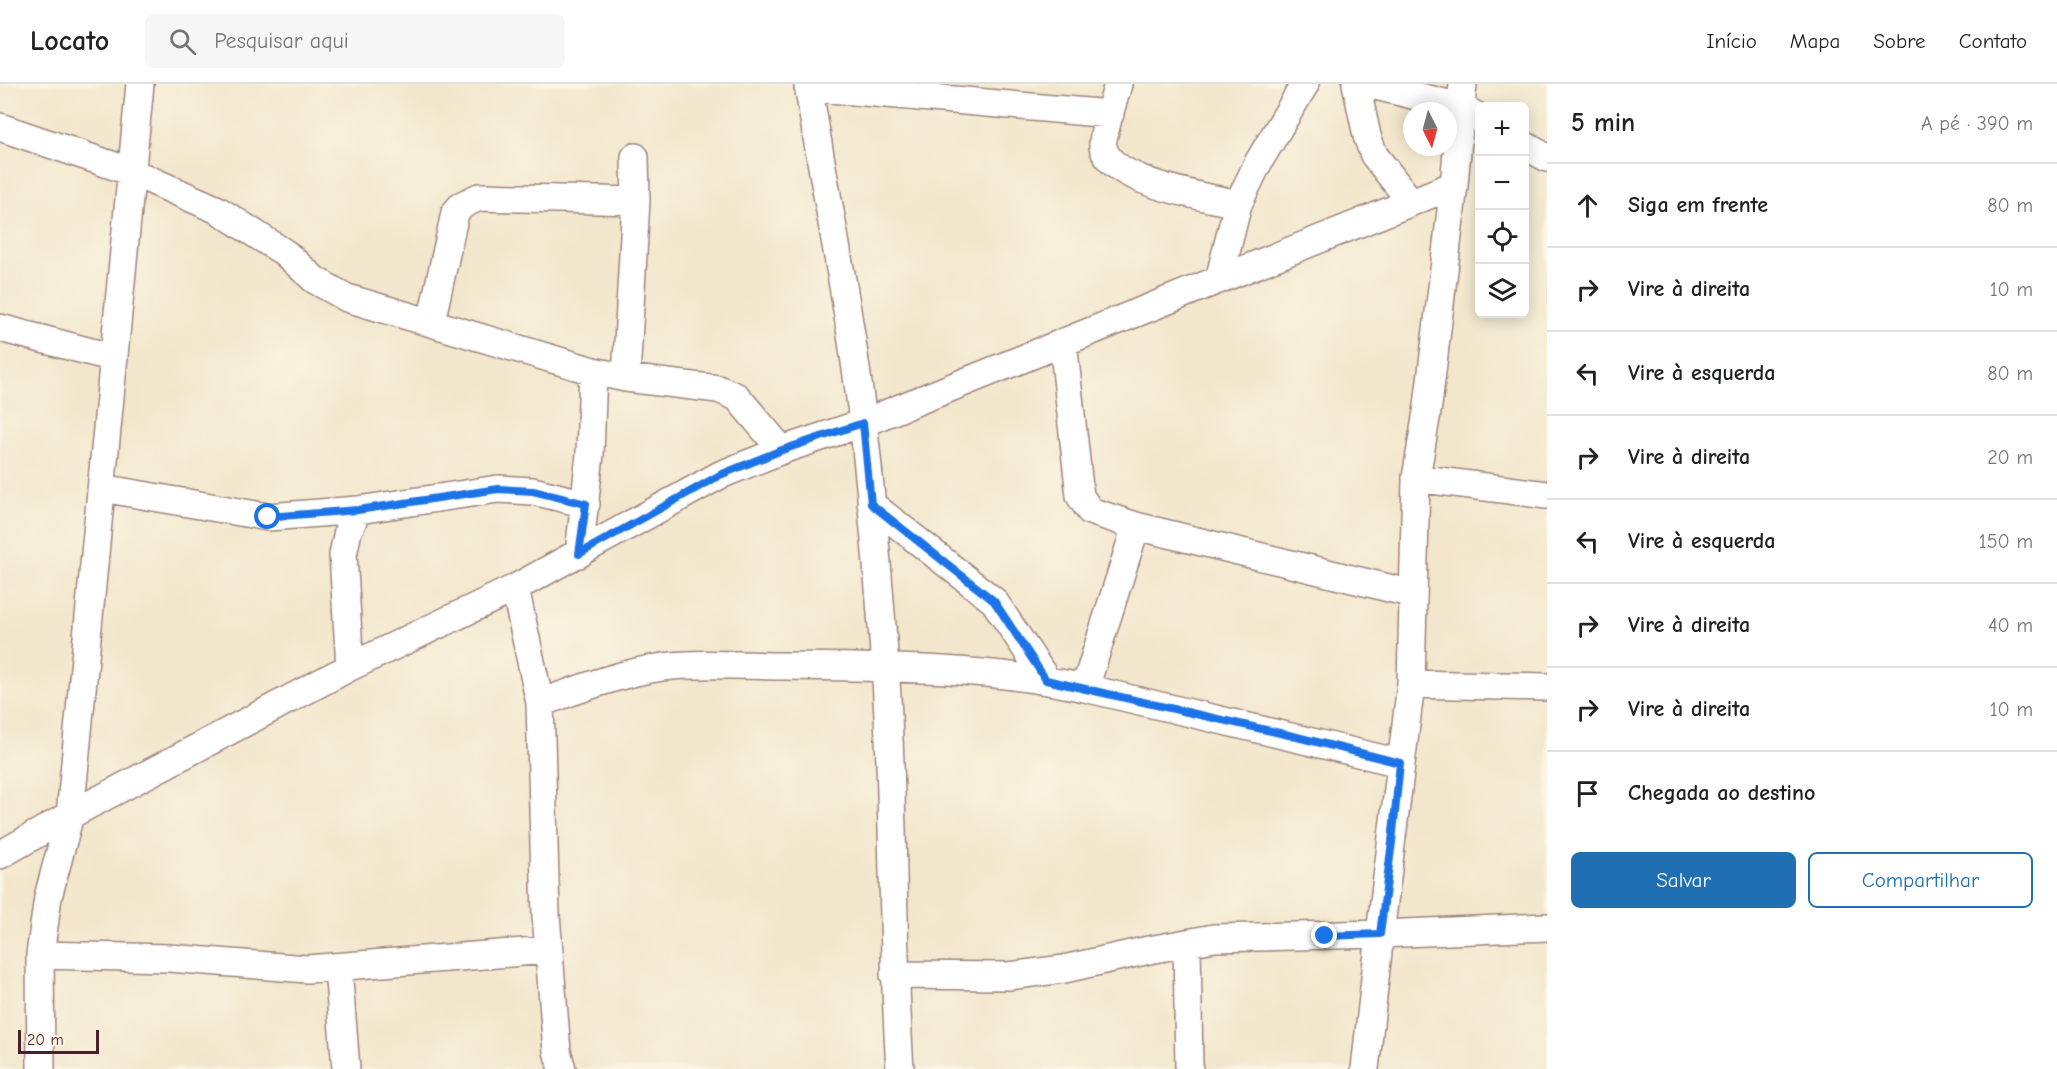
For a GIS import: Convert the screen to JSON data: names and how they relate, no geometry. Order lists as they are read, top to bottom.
{
  "scale_bar": "20 m",
  "north": "bottom",
  "page": {
    "header": "Locato",
    "search": "Pesquisar aqui",
    "nav": [
      "Início",
      "Mapa",
      "Sobre",
      "Contato"
    ],
    "heading": ["5 min", "A pé · 390 m"],
    "map_buttons": ["+", "−"],
    "list": [
      ["Siga em frente", "80 m"],
      ["Vire à direita", "10 m"],
      ["Vire à esquerda", "80 m"],
      ["Vire à direita", "20 m"],
      ["Vire à esquerda", "150 m"],
      ["Vire à direita", "40 m"],
      ["Vire à direita", "10 m"],
      "Chegada ao destino"
    ],
    "buttons": ["Salvar", "Compartilhar"],
    "scale": "20 m"
  }
}
